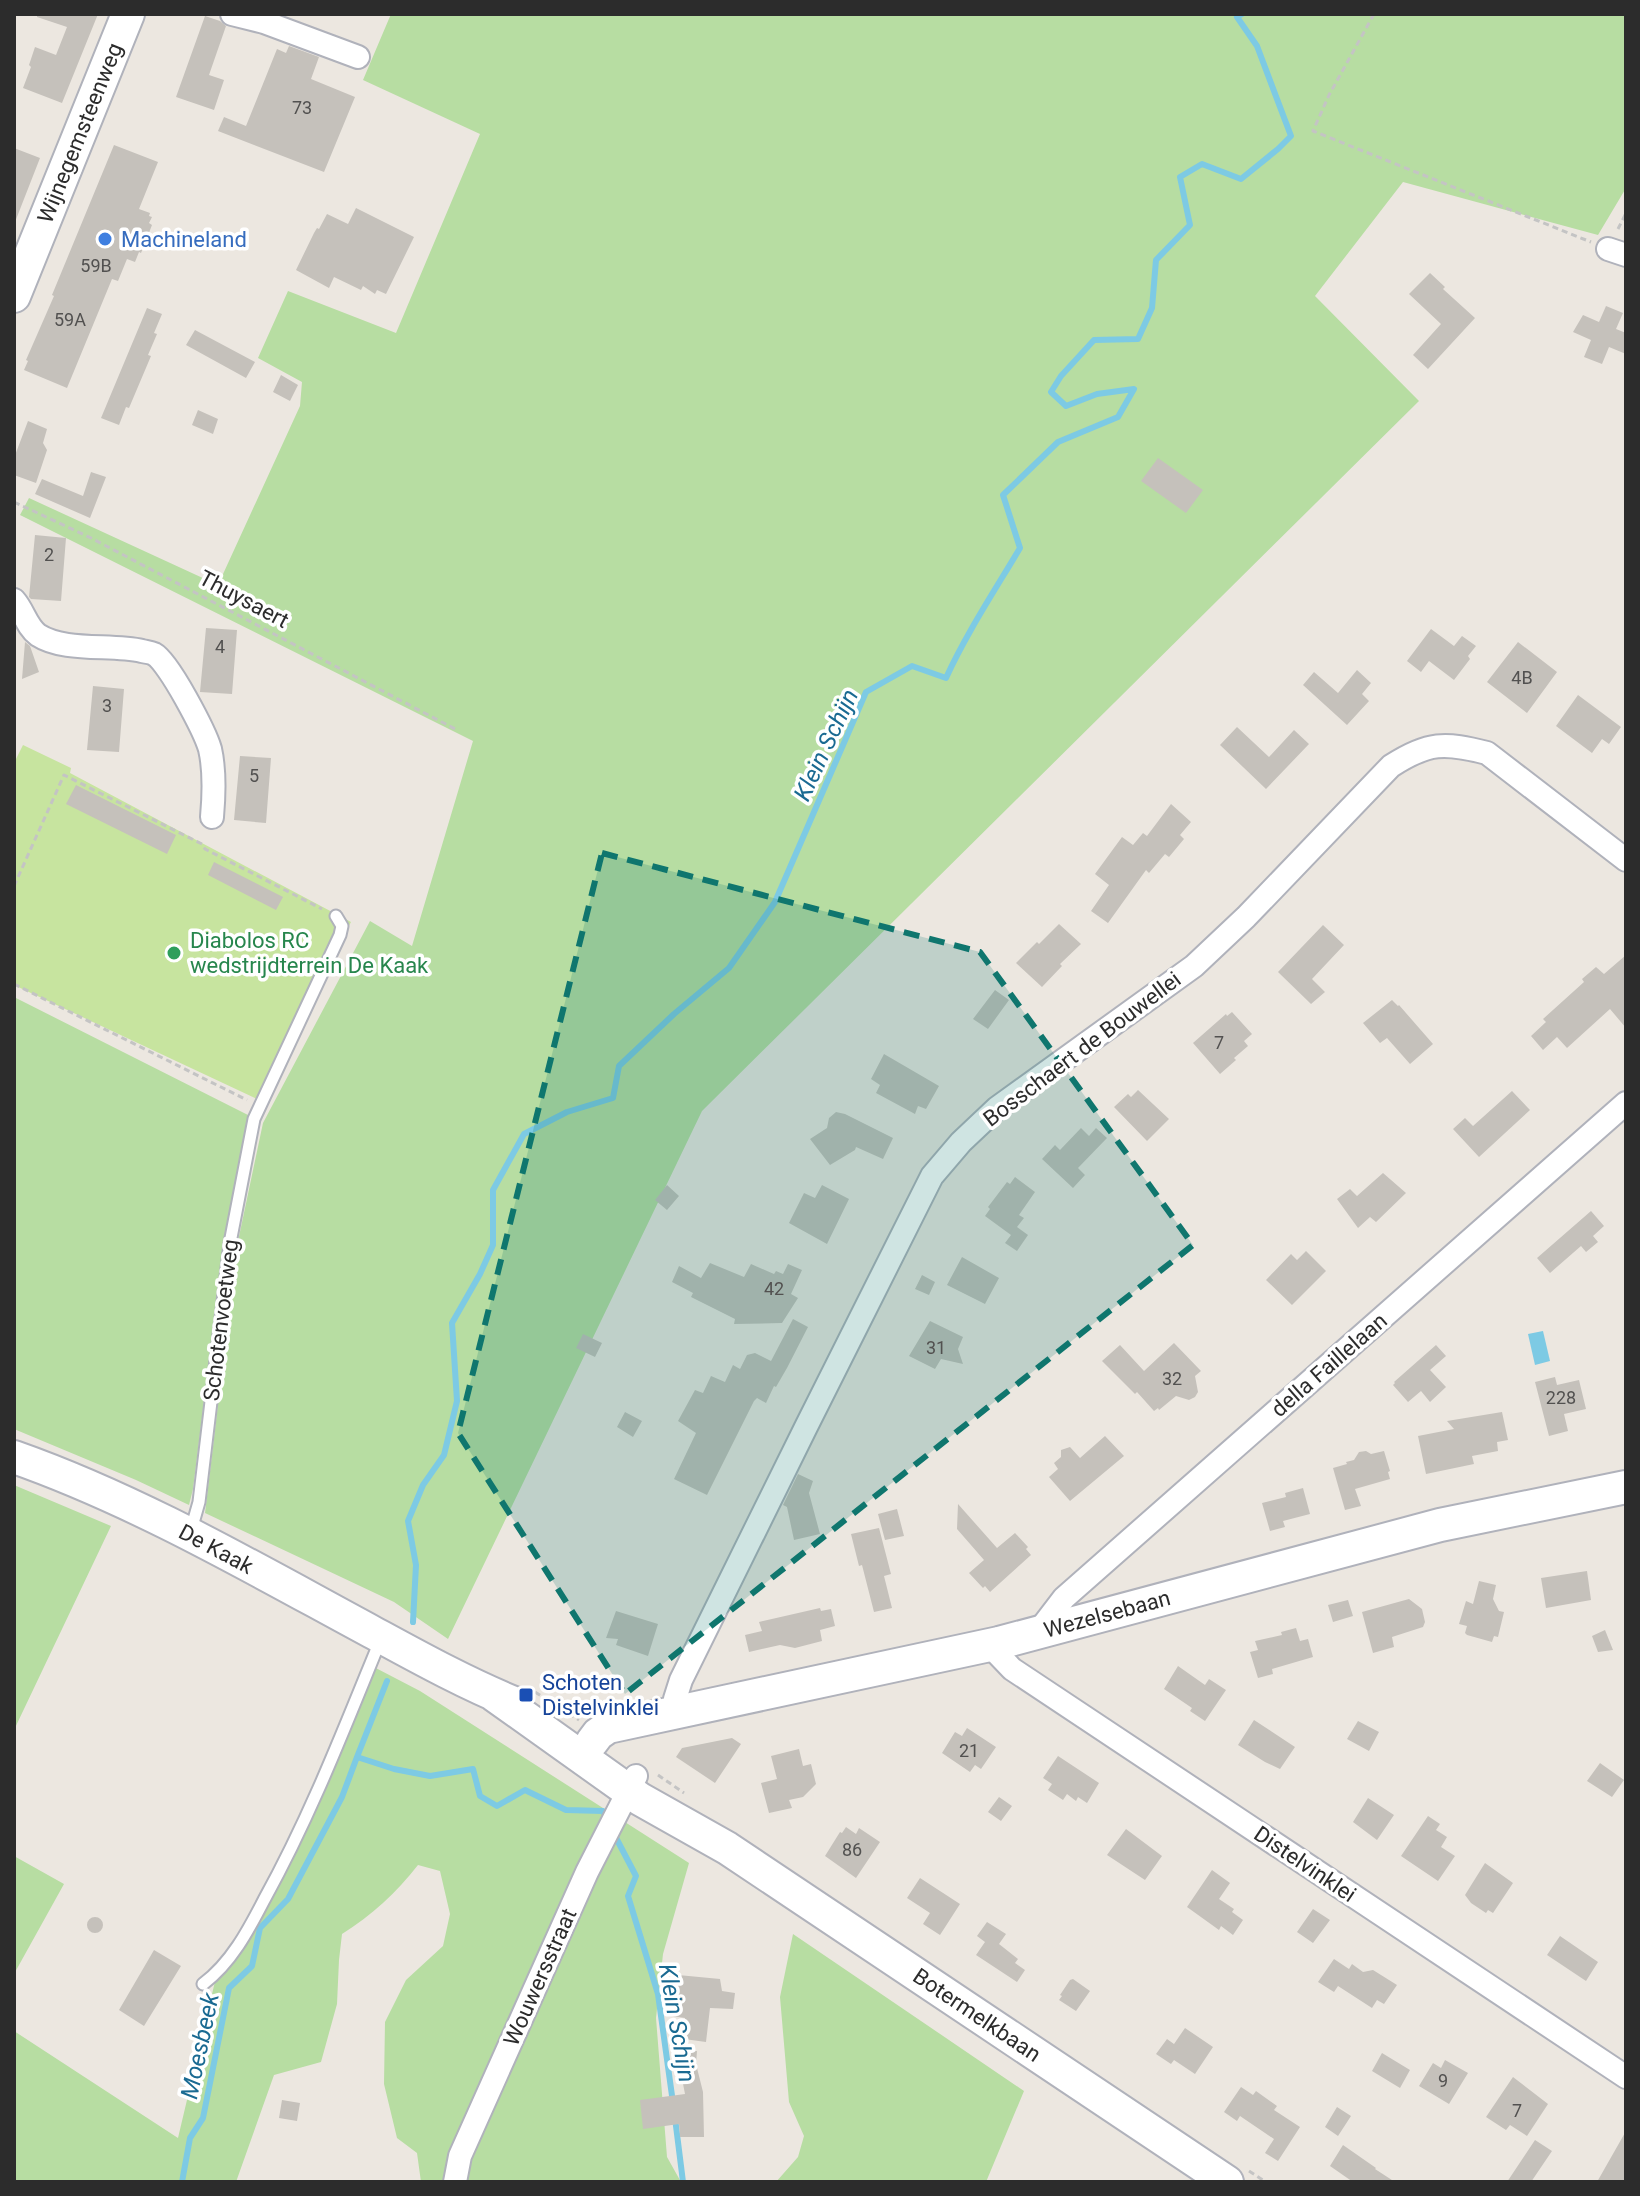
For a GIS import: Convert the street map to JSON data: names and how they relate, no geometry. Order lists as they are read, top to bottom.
{
  "streets": {
    "main road": [
      "Wijnegemsteenweg",
      "De Kaak",
      "Wezelsebaan",
      "Botermelkbaan"
    ],
    "street": [
      "Bosschaert de Bouwellei",
      "della Faillelaan",
      "Distelvinklei",
      "Wouwersstraat"
    ],
    "lane": ["Schotenvoetweg"],
    "path": ["Thuysaert"]
  },
  "crossings": [
    ["Bosschaert de Bouwellei", "Wezelsebaan"],
    ["Schotenvoetweg", "De Kaak"],
    ["della Faillelaan", "Wezelsebaan"],
    ["De Kaak", "Botermelkbaan"],
    ["Wezelsebaan", "Distelvinklei"],
    ["Wezelsebaan", "Botermelkbaan"],
    ["Wouwersstraat", "Botermelkbaan"]
  ],
  "water": ["Klein Schijn", "Moesbeek"],
  "places": {
    "other": ["Machineland", "Diabolos RC wedstrijdterrein De Kaak"],
    "transit": ["Schoten Distelvinklei"]
  },
  "house_numbers": [
    "73",
    "59B",
    "59A",
    "2",
    "4",
    "4B",
    "3",
    "5",
    "7",
    "42",
    "31",
    "32",
    "228",
    "21",
    "86",
    "9",
    "7"
  ]
}
